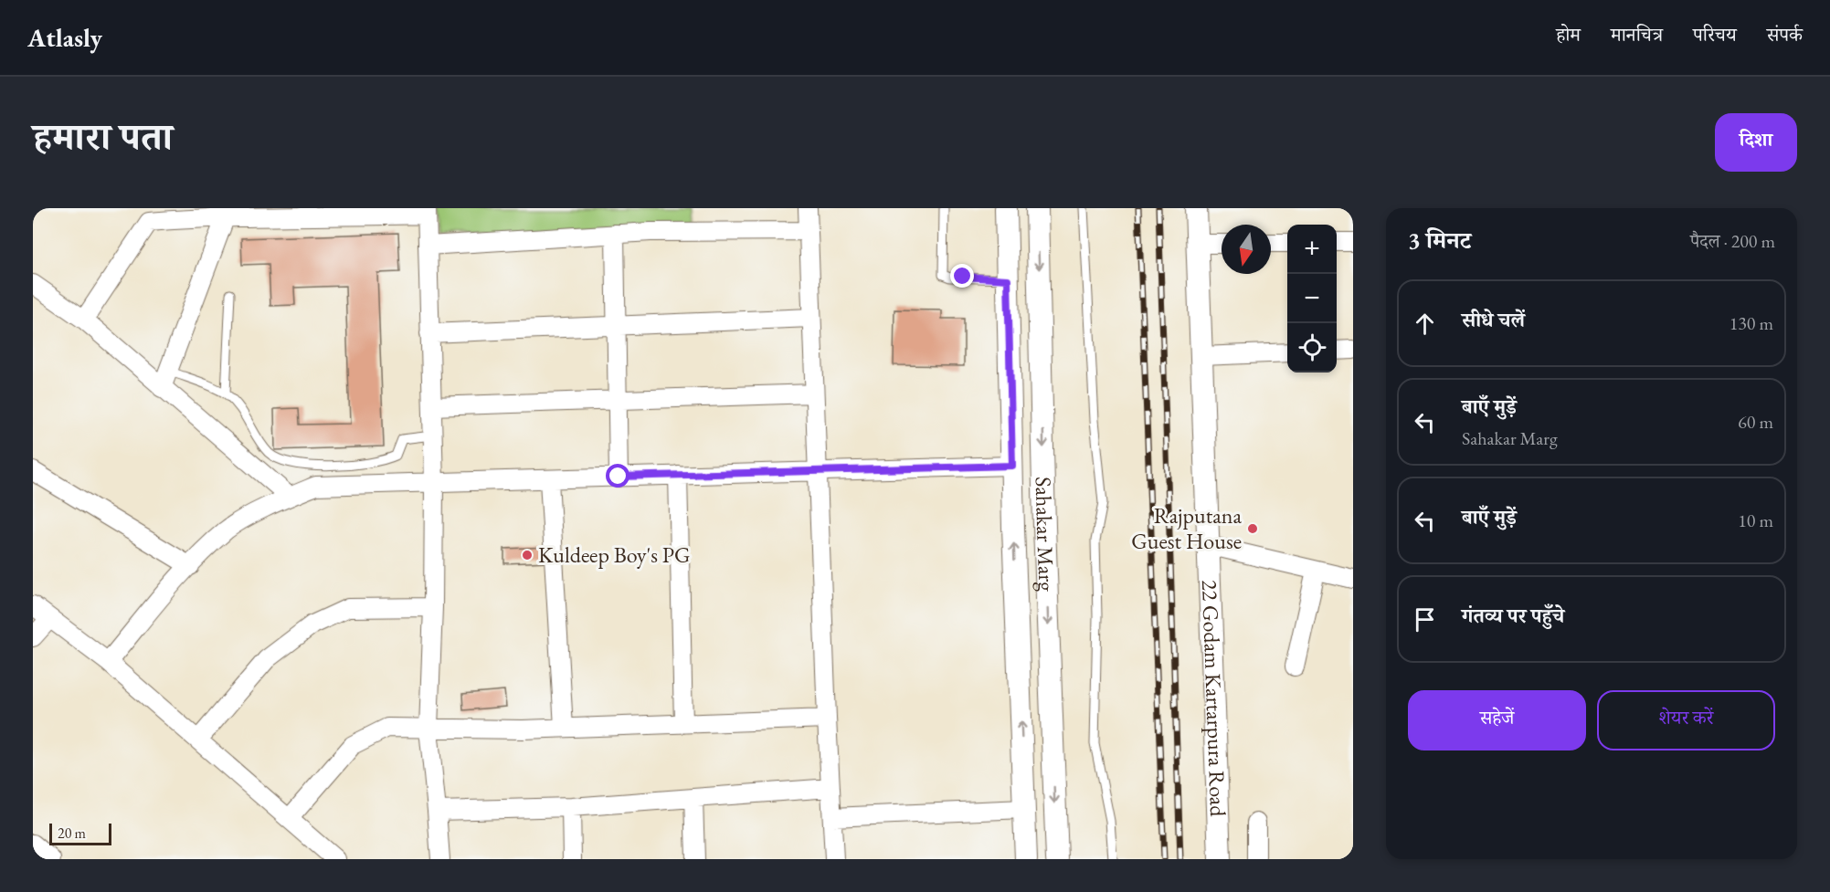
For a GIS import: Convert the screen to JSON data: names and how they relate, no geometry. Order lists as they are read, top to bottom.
{
  "streets": {
    "street": ["Sahakar Marg", "22 Godam Kartarpura Road"]
  },
  "places": ["Rajputana Guest House", "Kuldeep Boy's PG"],
  "scale_bar": "20 m",
  "north": "bottom",
  "page": {
    "header": "Atlasly",
    "nav": [
      "होम",
      "मानचित्र",
      "परिचय",
      "संपर्क"
    ],
    "title": "हमारा पता",
    "buttons": [
      "दिशा",
      ["सहेजें", "शेयर करें"]
    ],
    "heading": ["3 मिनट", "पैदल · 200 m"],
    "map_buttons": ["+", "−"],
    "list": [
      ["सीधे चलें", "130 m"],
      ["बाएँ मुड़ें", "Sahakar Marg", "60 m"],
      ["बाएँ मुड़ें", "10 m"],
      "गंतव्य पर पहुँचे"
    ],
    "scale": "20 m"
  }
}
